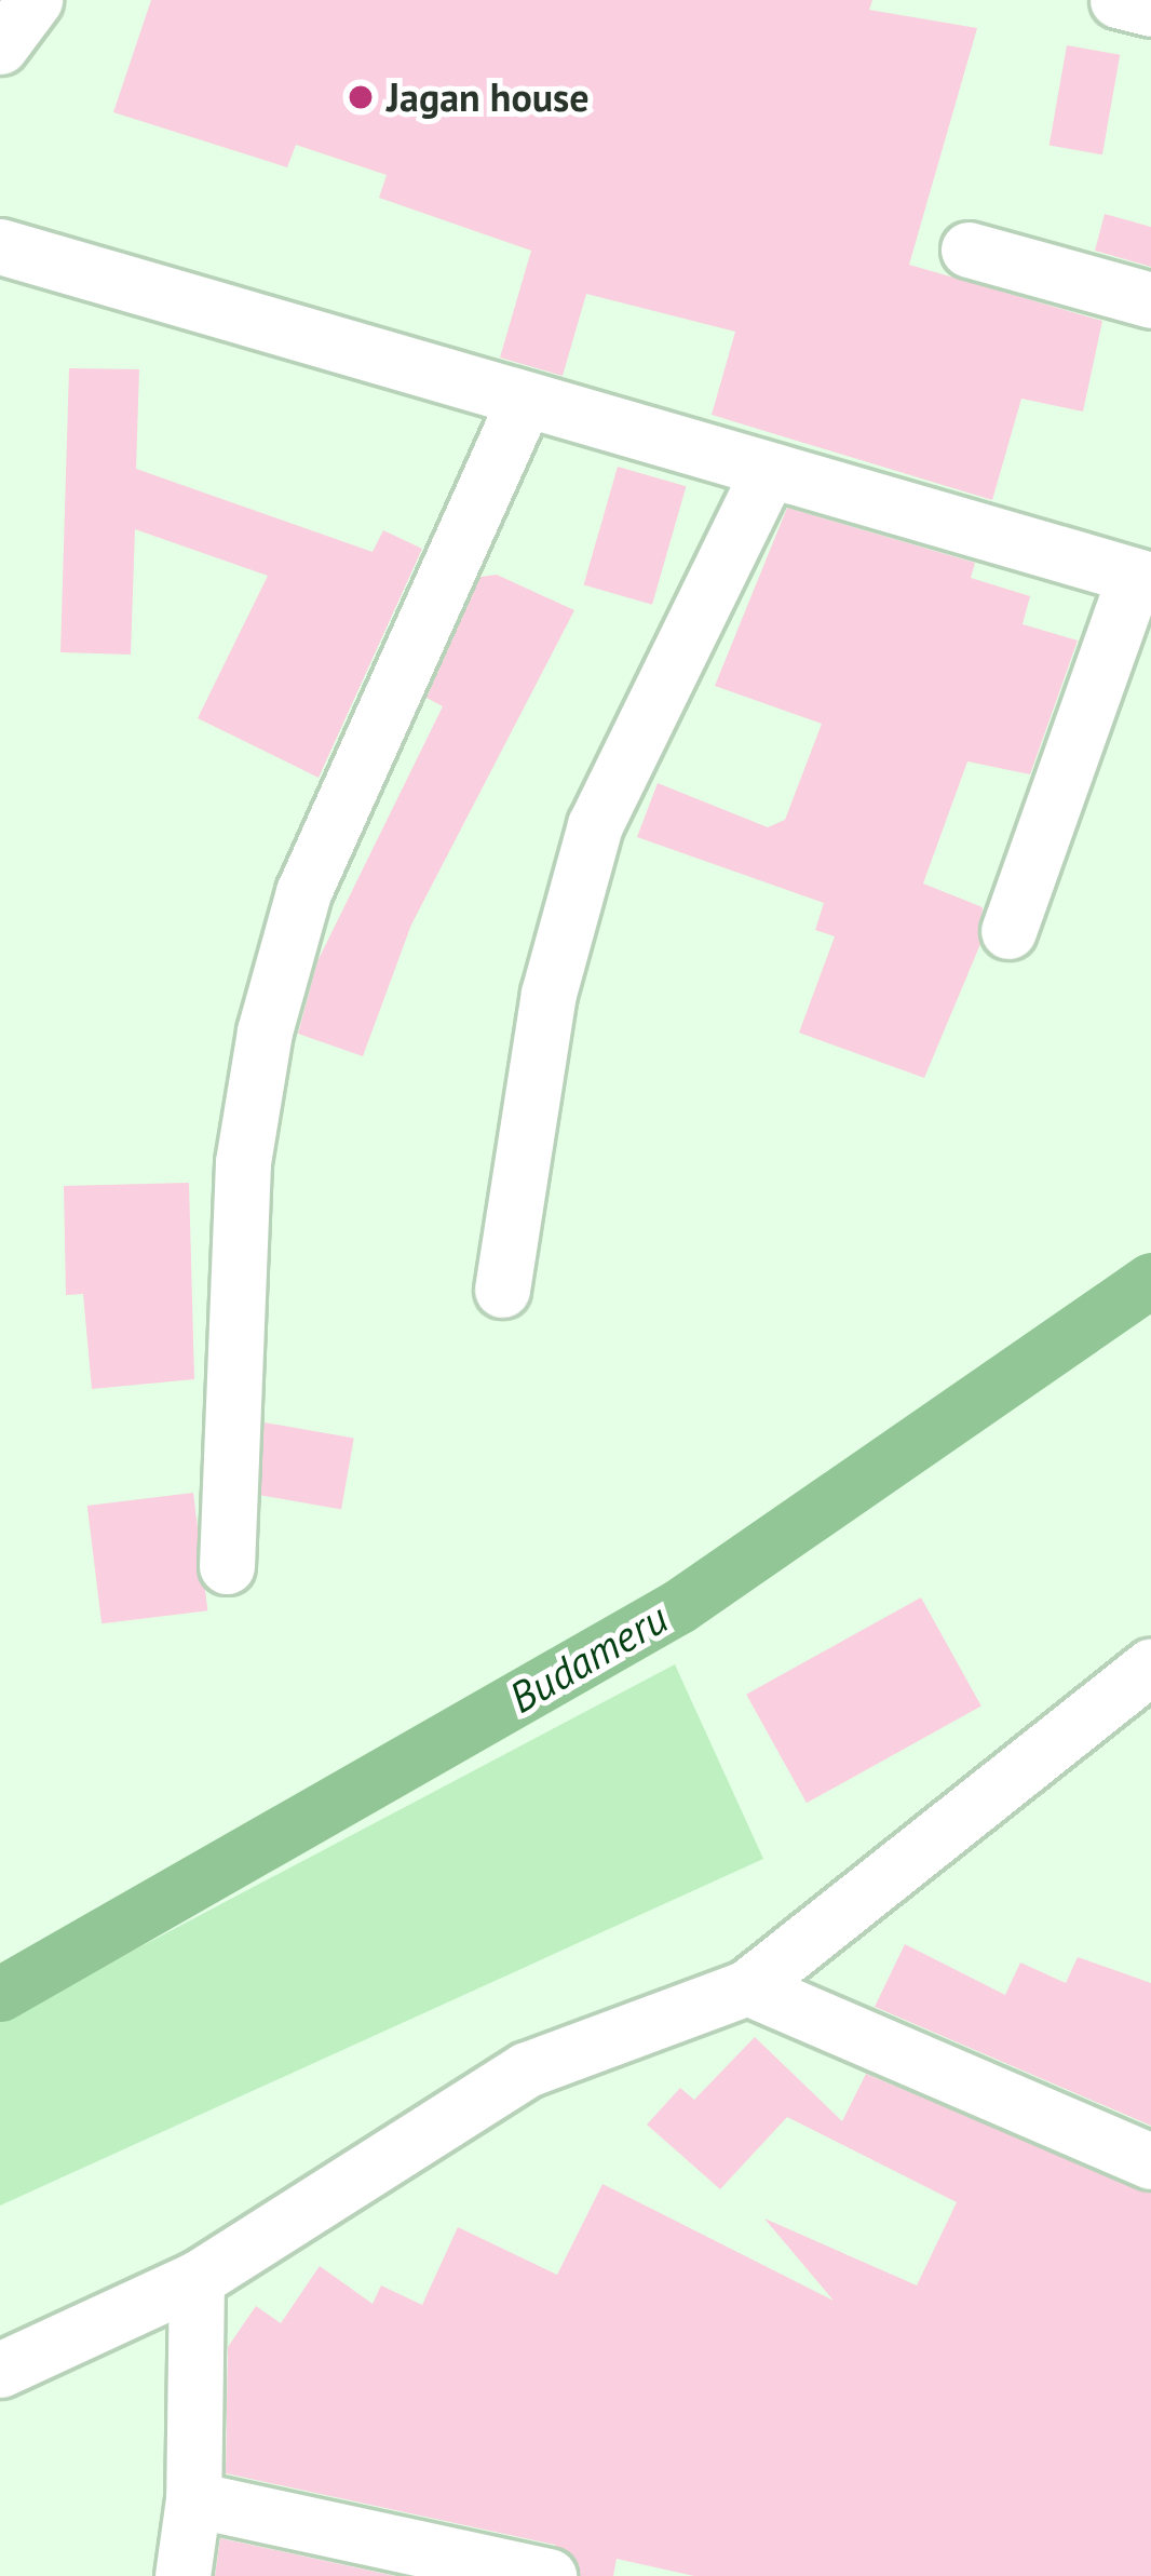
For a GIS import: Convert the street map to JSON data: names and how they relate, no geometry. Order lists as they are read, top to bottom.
{
  "water": ["Budameru"],
  "places": ["Jagan house"]
}
